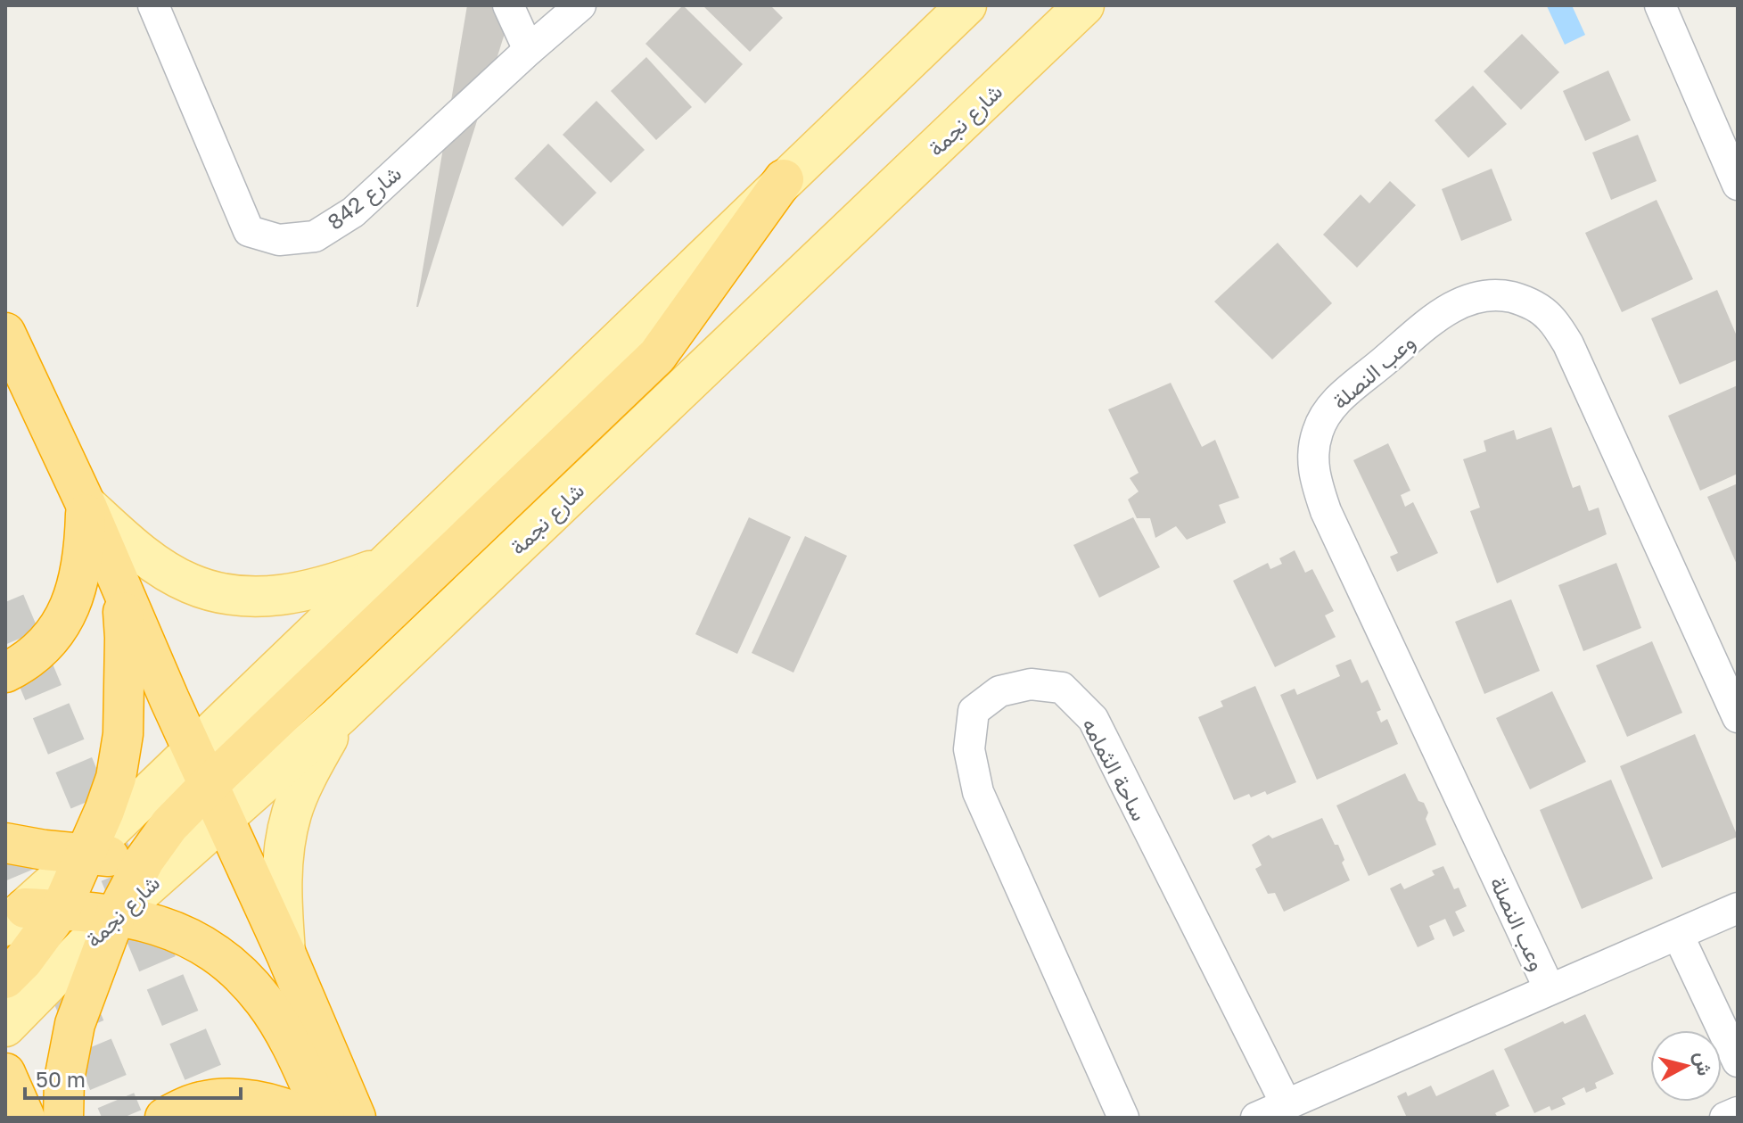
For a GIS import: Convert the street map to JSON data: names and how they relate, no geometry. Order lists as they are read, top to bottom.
{
  "streets": {
    "main road": ["شارع نجمة"],
    "street": ["شارع 842", "وعب النصلة", "ساحة الثمامه"]
  },
  "crossings": [
    ["وعب النصلة", "ساحة الثمامه"]
  ],
  "scale_bar": "50 m",
  "north": "right"
}
